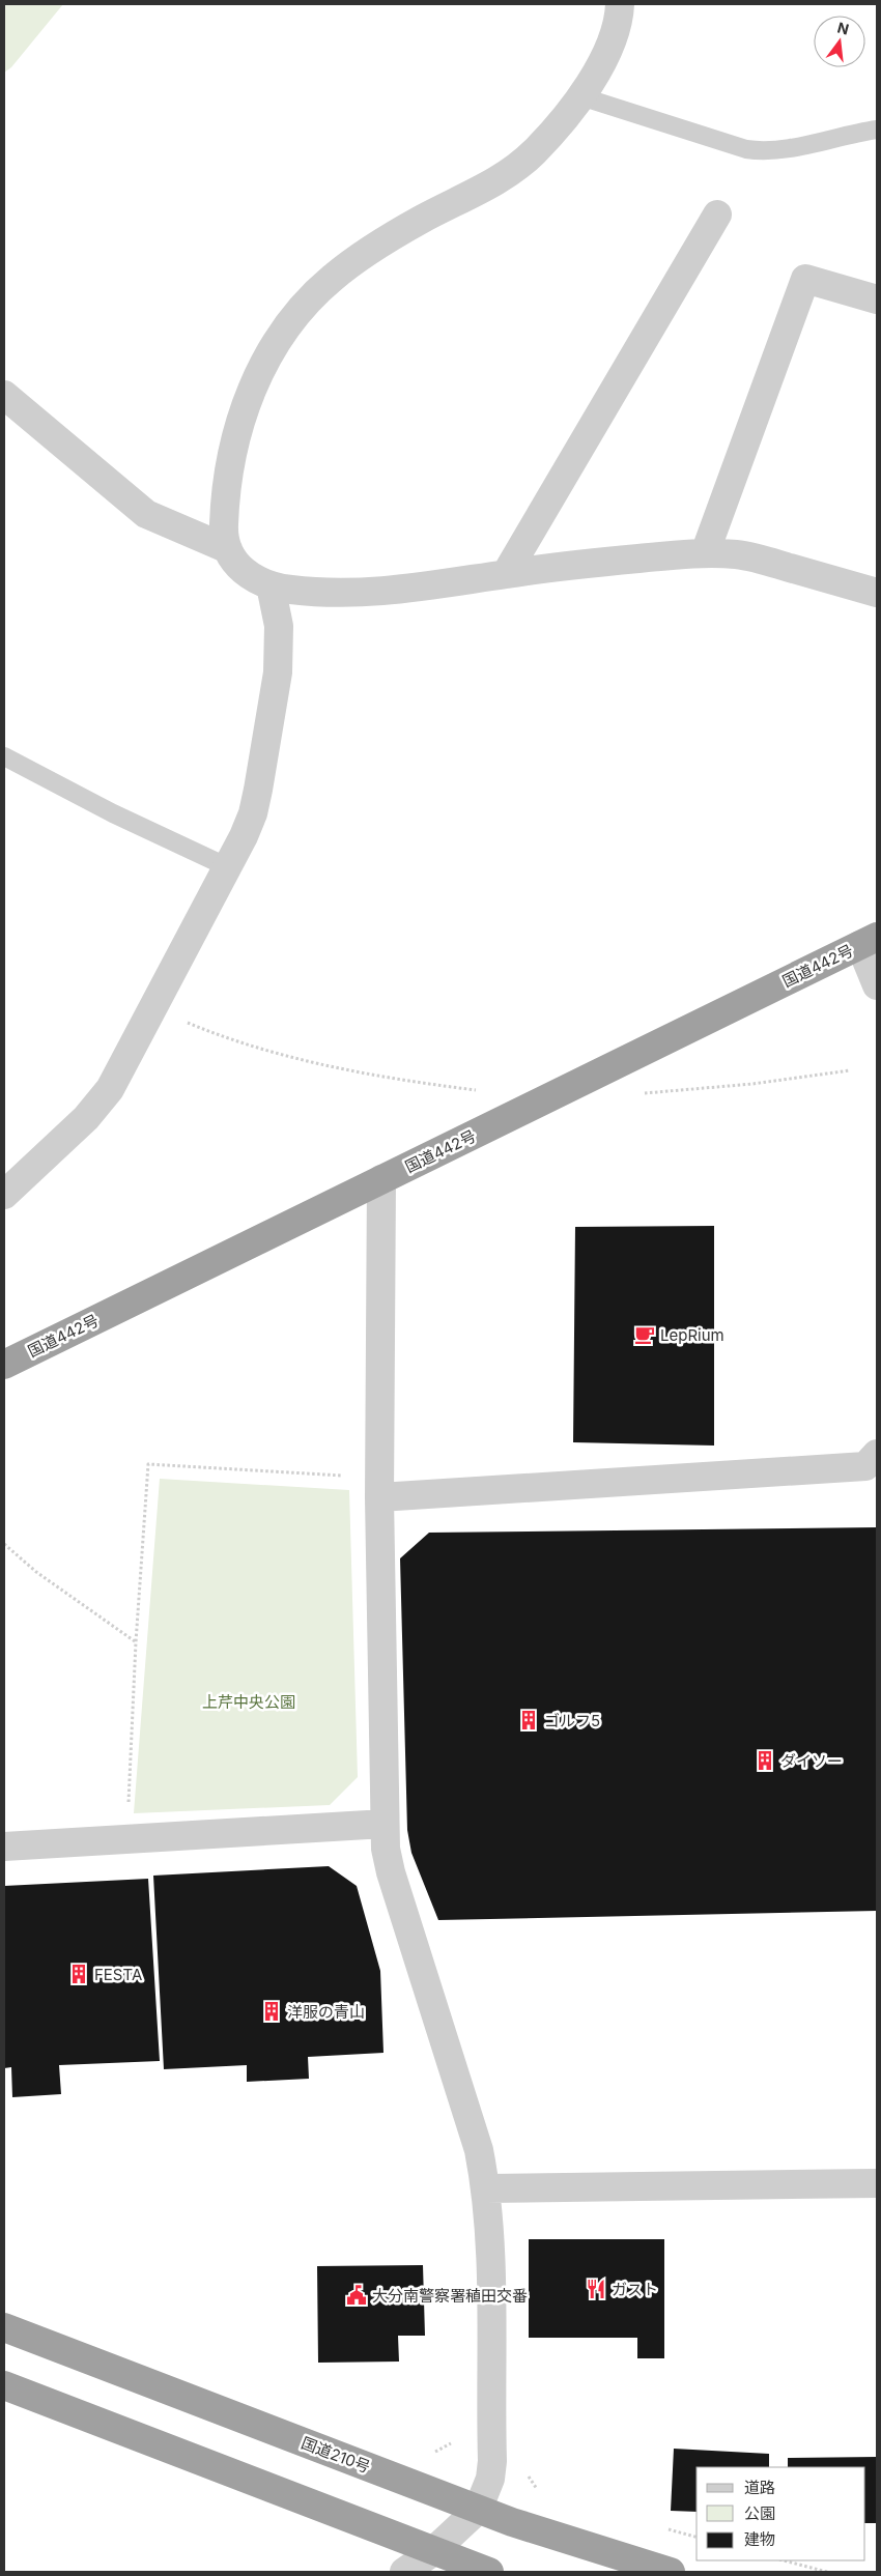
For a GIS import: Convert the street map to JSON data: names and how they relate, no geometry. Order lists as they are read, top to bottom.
{
  "streets": {
    "highway": ["国道442号", "国道210号"]
  },
  "parks": ["上芹中央公園"],
  "places": {
    "cafe": ["LepRium"],
    "building": [
      "ゴルフ5",
      "ダイソー",
      "FESTA",
      "洋服の青山"
    ],
    "restaurant": ["ガスト"],
    "public building": ["大分南警察署稙田交番"]
  },
  "legend": ["道路", "公園", "建物"],
  "north": "top"
}
